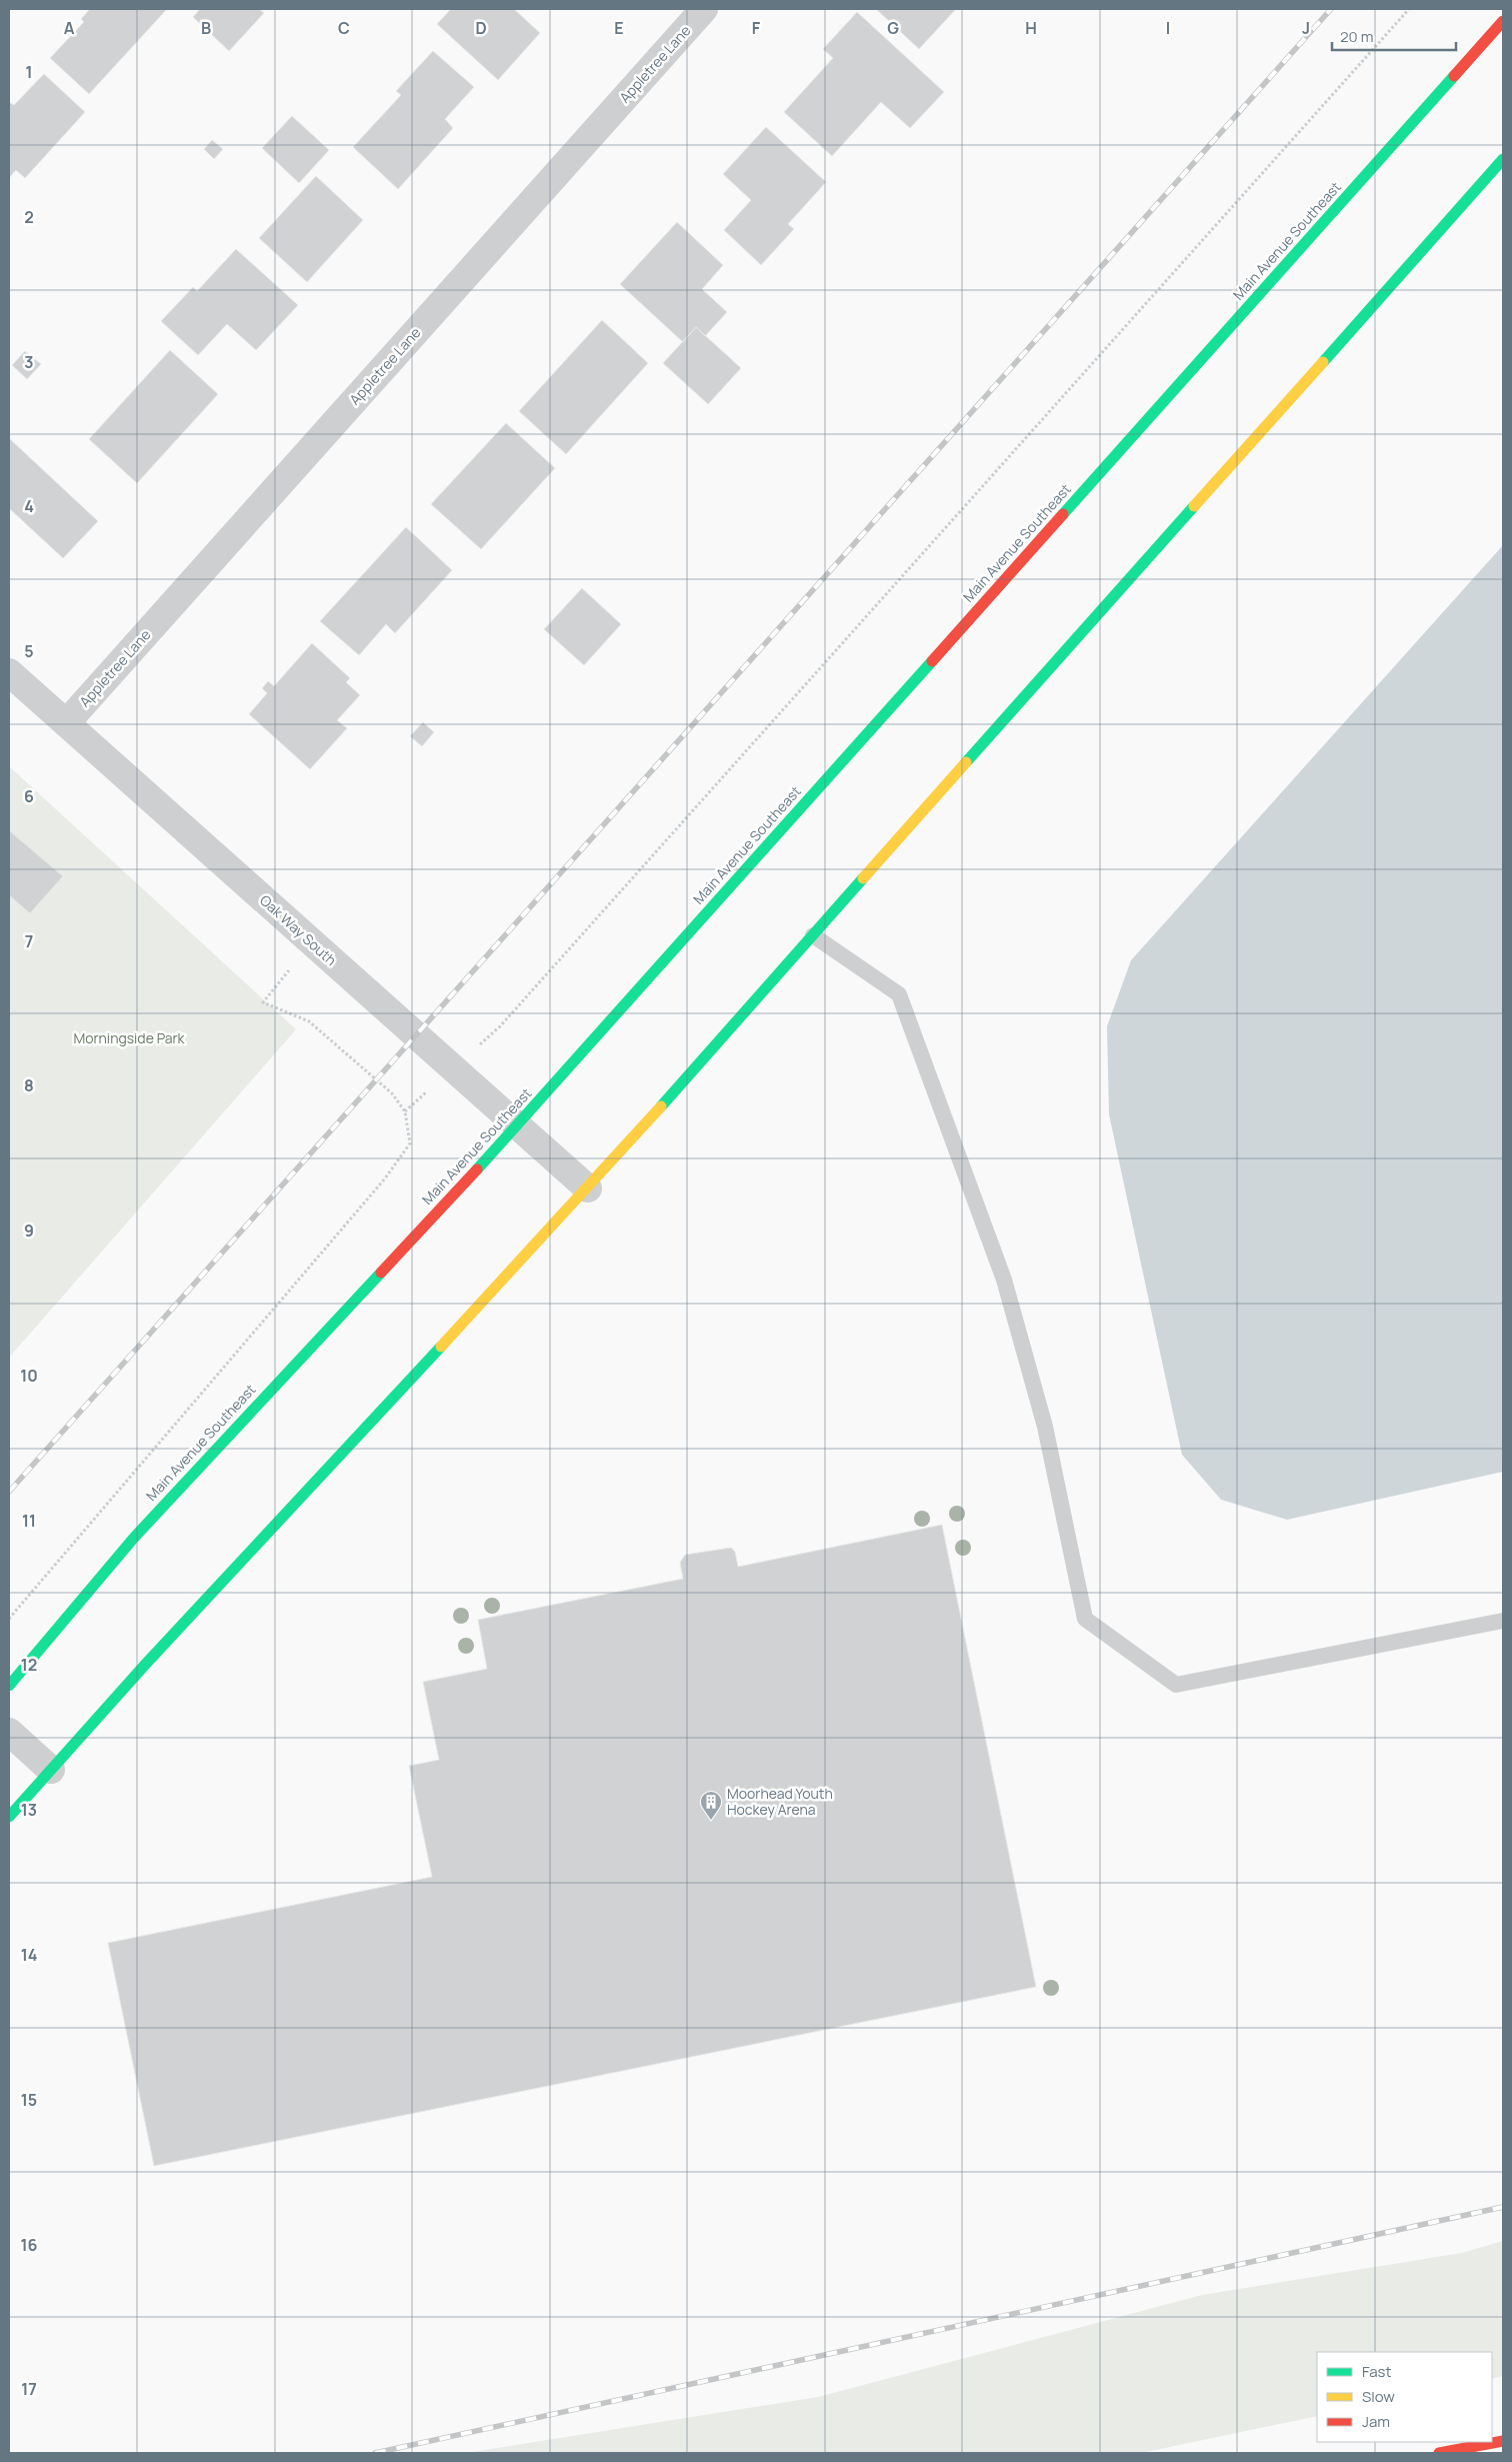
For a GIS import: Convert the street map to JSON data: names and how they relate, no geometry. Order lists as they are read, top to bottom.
{
  "streets": {
    "main road": ["Main Avenue Southeast"],
    "street": ["Appletree Lane", "Oak Way South"]
  },
  "crossings": [
    ["Appletree Lane", "Oak Way South"],
    ["Main Avenue Southeast", "Oak Way South"]
  ],
  "parks": ["Morningside Park"],
  "places": {
    "building": ["Moorhead Youth Hockey Arena"]
  },
  "legend": ["Fast", "Slow", "Jam"],
  "scale_bar": "20 m",
  "grid": {
    "columns": [
      "A",
      "B",
      "C",
      "D",
      "E",
      "F",
      "G",
      "H",
      "I",
      "J"
    ],
    "rows": [
      "1",
      "2",
      "3",
      "4",
      "5",
      "6",
      "7",
      "8",
      "9",
      "10",
      "11",
      "12",
      "13",
      "14",
      "15",
      "16",
      "17"
    ]
  }
}
